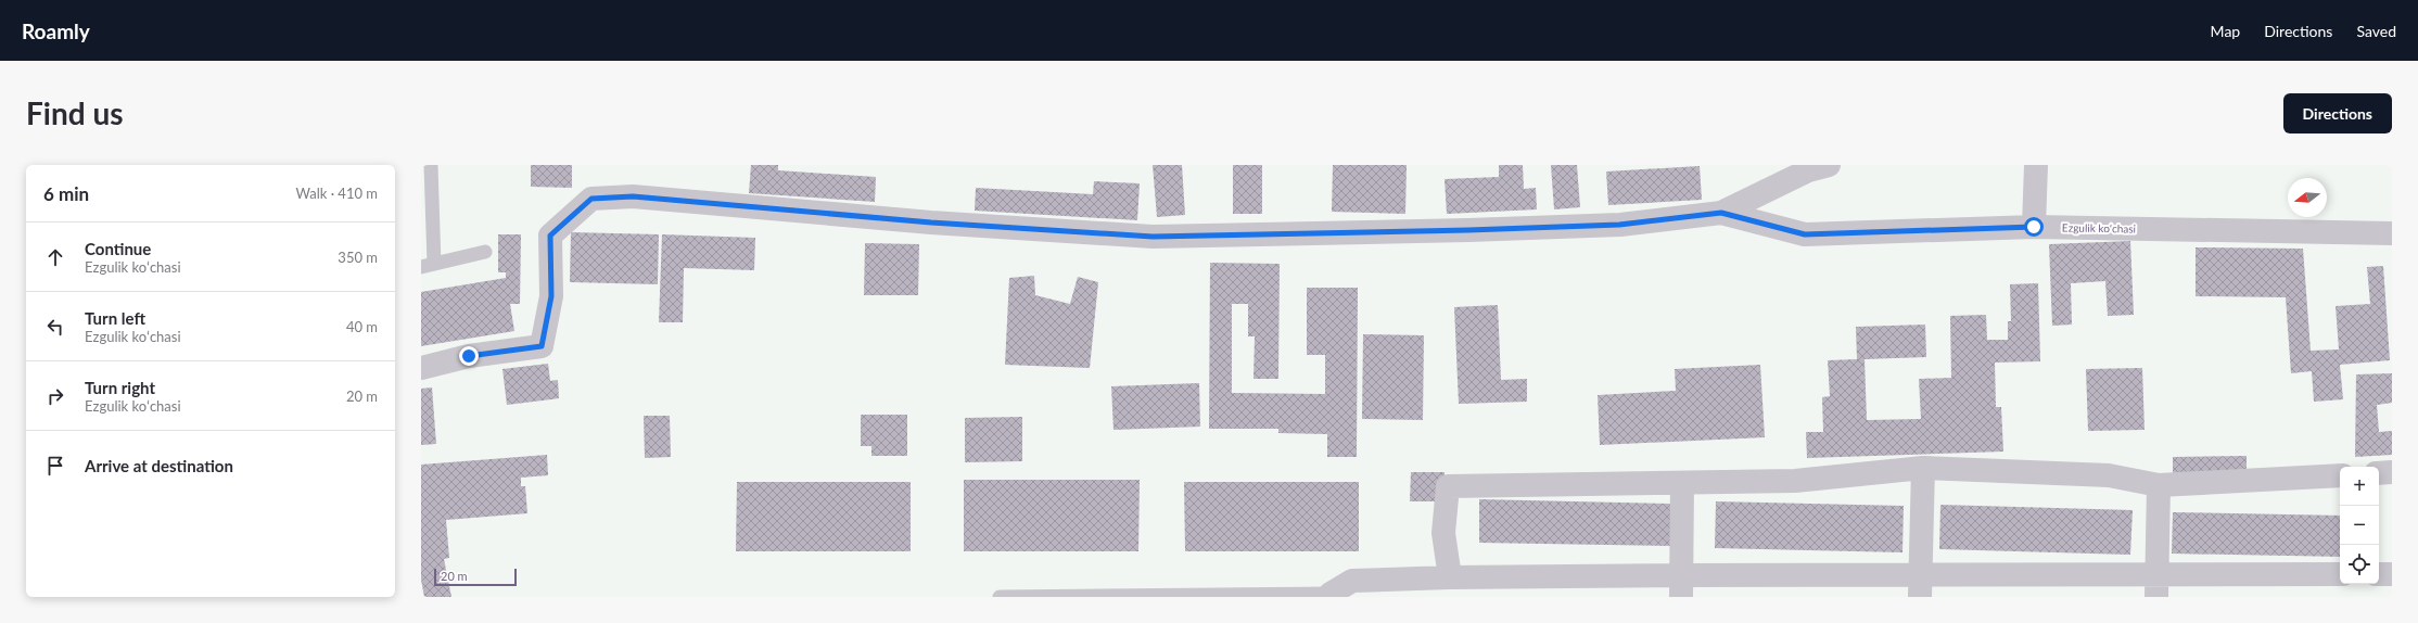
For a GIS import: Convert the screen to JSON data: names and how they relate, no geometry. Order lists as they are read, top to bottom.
{
  "streets": {
    "street": ["Ezgulik koʻchasi"]
  },
  "scale_bar": "20 m",
  "north": "left",
  "page": {
    "header": "Roamly",
    "nav": ["Map", "Directions", "Saved"],
    "buttons": "Directions",
    "title": "Find us",
    "heading": ["6 min", "Walk · 410 m"],
    "list": [
      ["Continue", "Ezgulik koʻchasi", "350 m"],
      ["Turn left", "Ezgulik koʻchasi", "40 m"],
      ["Turn right", "Ezgulik koʻchasi", "20 m"],
      "Arrive at destination"
    ],
    "map_buttons": ["+", "−"],
    "scale": "20 m"
  }
}
